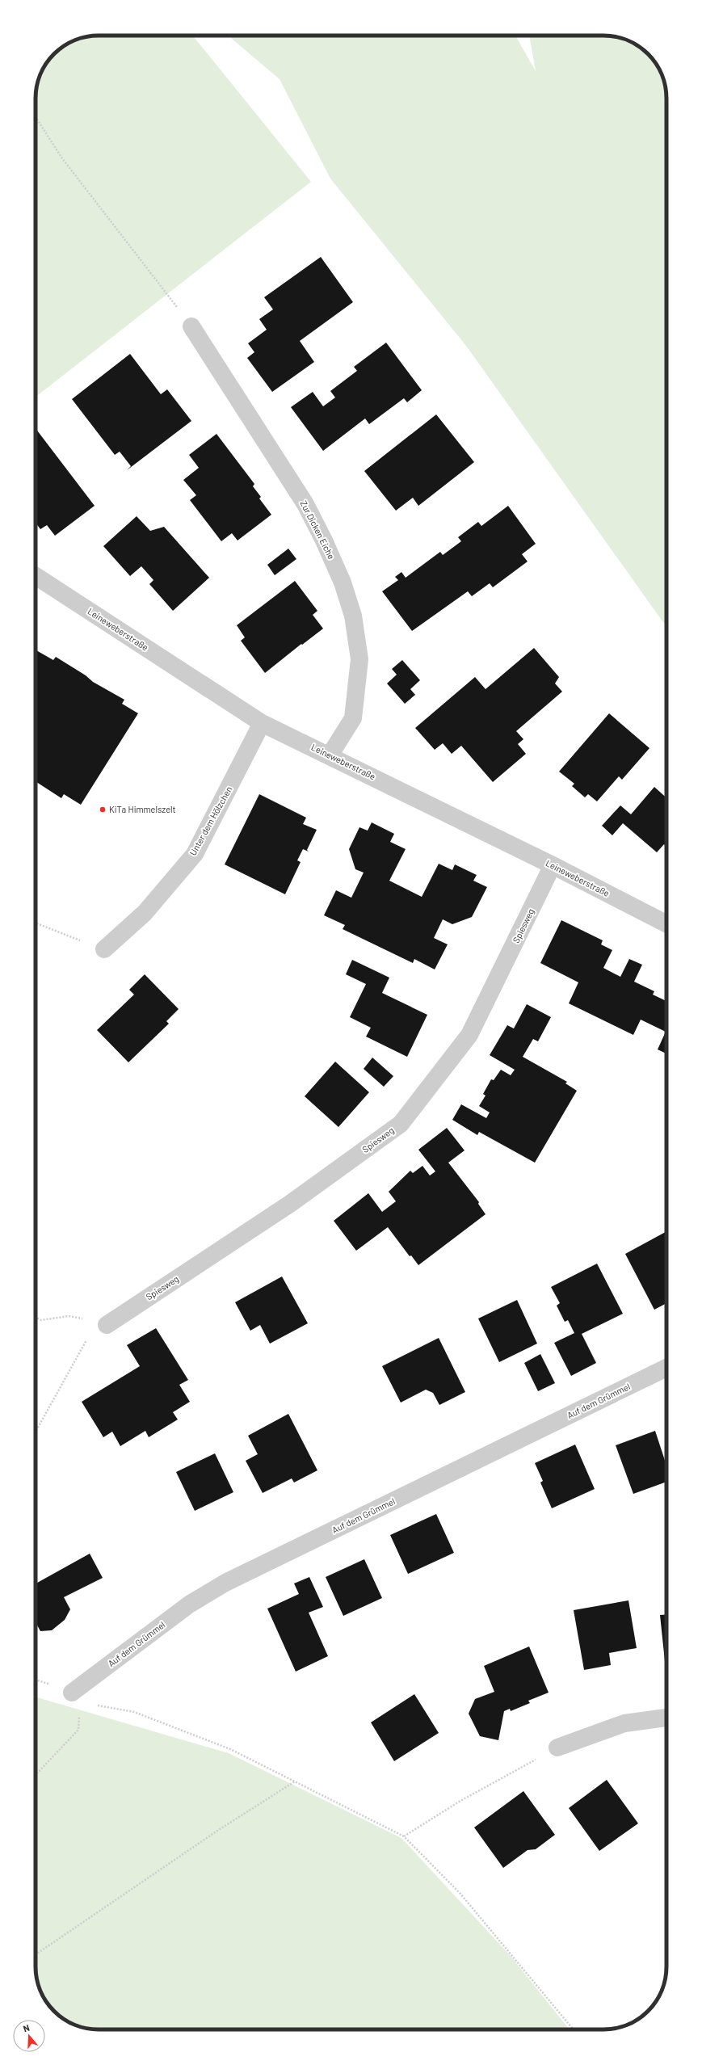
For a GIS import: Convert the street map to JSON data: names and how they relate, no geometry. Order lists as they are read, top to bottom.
{
  "streets": {
    "street": [
      "Zur Dicken Eiche",
      "Leineweberstraße",
      "Unter dem Hölzchen",
      "Spiesweg",
      "Auf dem Grümmel"
    ]
  },
  "crossings": [
    ["Zur Dicken Eiche", "Leineweberstraße"],
    ["Leineweberstraße", "Unter dem Hölzchen"],
    ["Leineweberstraße", "Spiesweg"]
  ],
  "places": ["KiTa Himmelszelt"],
  "north": "top"
}
